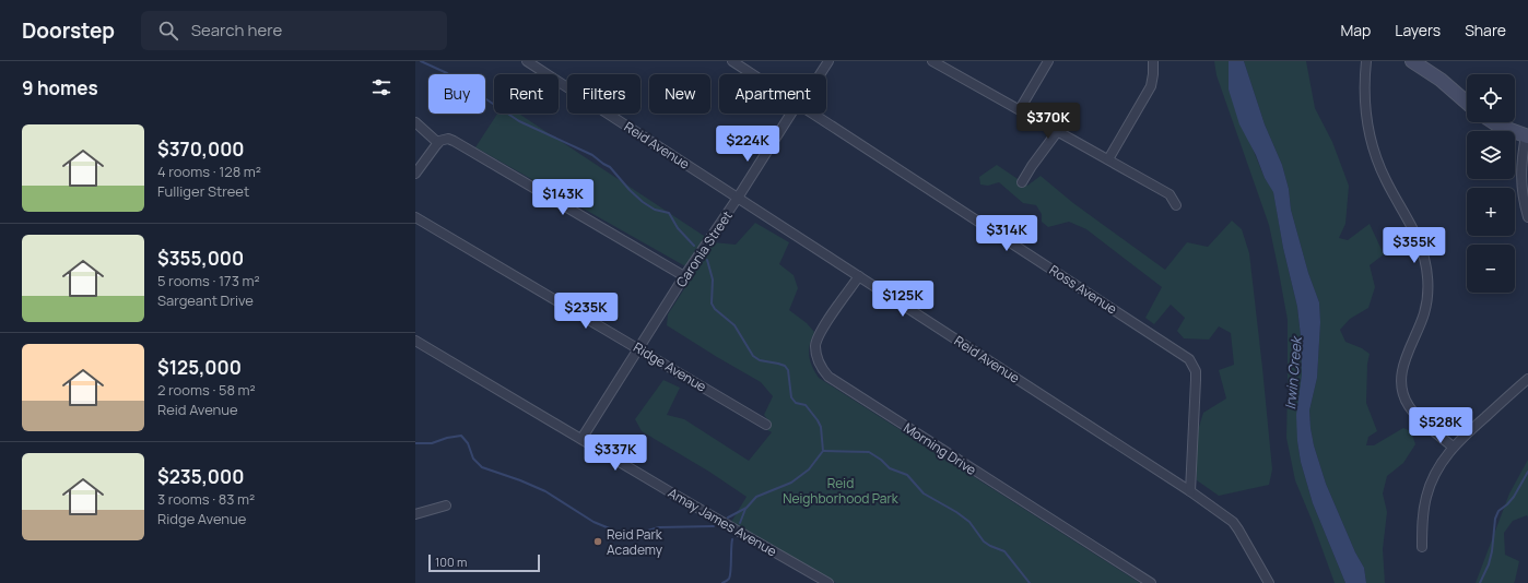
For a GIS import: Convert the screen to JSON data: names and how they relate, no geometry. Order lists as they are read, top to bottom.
{
  "streets": {
    "street": [
      "Reid Avenue",
      "Caronia Street",
      "Ross Avenue",
      "Ridge Avenue",
      "Morning Drive",
      "Amay James Avenue"
    ]
  },
  "crossings": [
    ["Reid Avenue", "Caronia Street"],
    ["Reid Avenue", "Ross Avenue"],
    ["Reid Avenue", "Morning Drive"],
    ["Caronia Street", "Ridge Avenue"],
    ["Caronia Street", "Amay James Avenue"]
  ],
  "water": ["Irwin Creek"],
  "parks": ["Reid Neighborhood Park"],
  "places": ["Reid Park Academy"],
  "scale_bar": "100 m",
  "page": {
    "header": "Doorstep",
    "search": "Search here",
    "nav": ["Map", "Layers", "Share"],
    "heading": "9 homes",
    "map_buttons": ["+", "−"],
    "chip": [
      "Buy",
      "Rent",
      "Filters",
      "New",
      "Apartment"
    ],
    "price": [
      "$370K",
      "$224K",
      "$143K",
      "$314K",
      "$355K",
      "$125K",
      "$235K",
      "$528K",
      "$337K"
    ],
    "list": [
      {
        "name": "$370,000",
        "note": "4 rooms · 128 m² · Fulliger Street"
      },
      {
        "name": "$355,000",
        "note": "5 rooms · 173 m² · Sargeant Drive"
      },
      {
        "name": "$125,000",
        "note": "2 rooms · 58 m² · Reid Avenue"
      },
      {
        "name": "$235,000",
        "note": "3 rooms · 83 m² · Ridge Avenue"
      }
    ],
    "scale": "100 m"
  }
}
